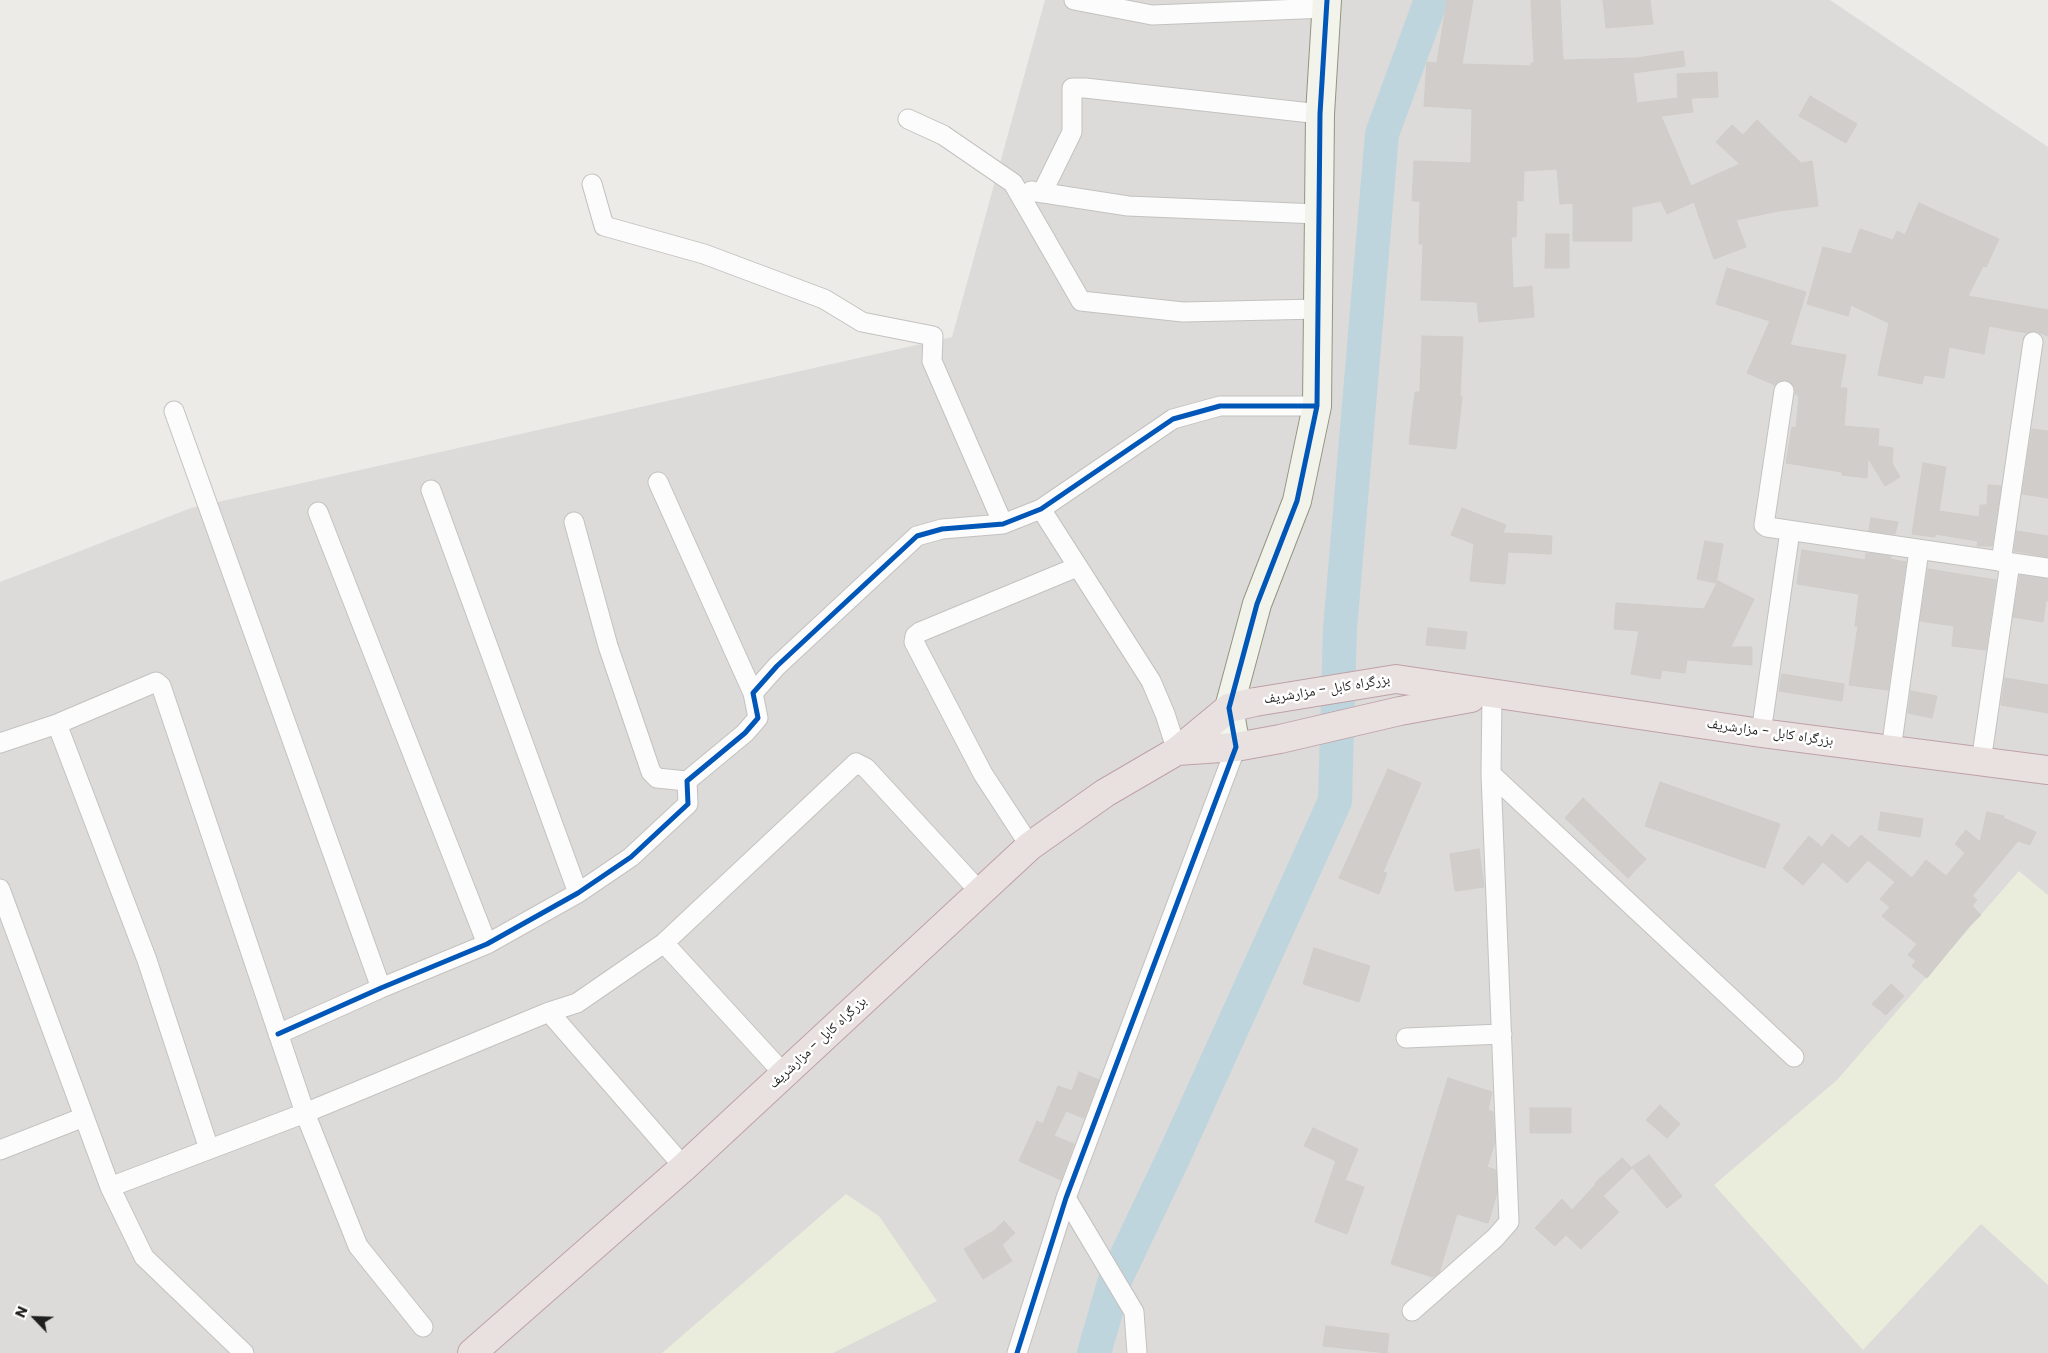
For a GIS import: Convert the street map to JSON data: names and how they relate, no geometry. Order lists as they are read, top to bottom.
{
  "streets": {
    "highway": ["بزرگراه کابل - مزارشریف"]
  },
  "north": "top left"
}
